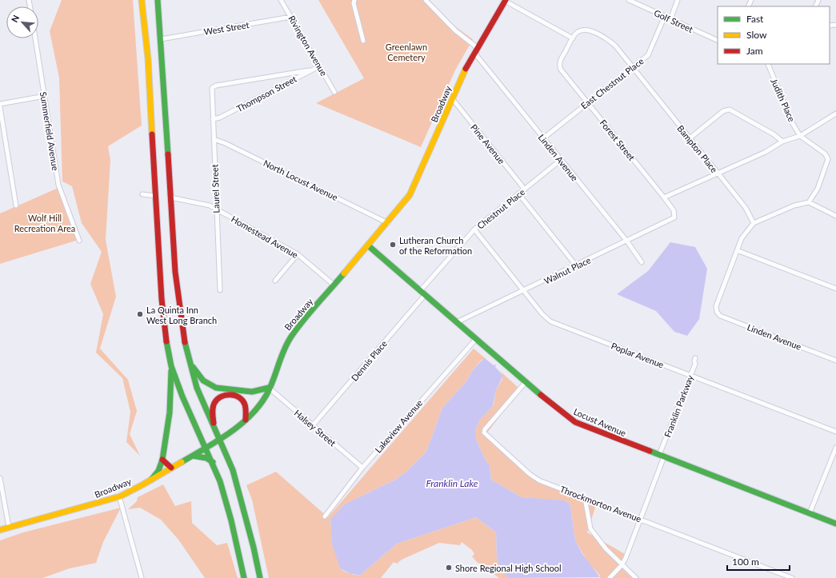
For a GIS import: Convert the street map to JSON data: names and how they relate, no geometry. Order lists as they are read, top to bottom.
{
  "streets": {
    "main road": ["Broadway", "Locust Avenue"],
    "street": [
      "Golf Street",
      "West Street",
      "Rivington Avenue",
      "East Chestnut Place",
      "Thompson Street",
      "Judith Place",
      "Summerfield Avenue",
      "Forest Street",
      "Pine Avenue",
      "Bampton Place",
      "Linden Avenue",
      "North Locust Avenue",
      "Laurel Street",
      "Chestnut Place",
      "Homestead Avenue",
      "Walnut Place",
      "Poplar Avenue",
      "Dennis Place",
      "Franklin Parkway",
      "Lakeview Avenue",
      "Halsey Street",
      "Throckmorton Avenue"
    ]
  },
  "crossings": [
    ["Golf Street", "East Chestnut Place"],
    ["West Street", "Rivington Avenue"],
    ["Rivington Avenue", "Thompson Street"],
    ["East Chestnut Place", "Forest Street"],
    ["East Chestnut Place", "Bampton Place"],
    ["East Chestnut Place", "Linden Avenue"],
    ["Thompson Street", "Laurel Street"],
    ["Broadway", "Pine Avenue"],
    ["Broadway", "Linden Avenue"],
    ["Broadway", "North Locust Avenue"],
    ["Broadway", "Homestead Avenue"],
    ["Broadway", "Locust Avenue"],
    ["Broadway", "Halsey Street"],
    ["Forest Street", "Bampton Place"],
    ["Forest Street", "Walnut Place"],
    ["Pine Avenue", "Chestnut Place"],
    ["Linden Avenue", "Chestnut Place"],
    ["Linden Avenue", "Walnut Place"],
    ["North Locust Avenue", "Laurel Street"],
    ["Laurel Street", "Homestead Avenue"],
    ["Chestnut Place", "Poplar Avenue"],
    ["Chestnut Place", "Locust Avenue"],
    ["Walnut Place", "Poplar Avenue"],
    ["Walnut Place", "Locust Avenue"],
    ["Poplar Avenue", "Franklin Parkway"],
    ["Dennis Place", "Locust Avenue"],
    ["Dennis Place", "Halsey Street"],
    ["Franklin Parkway", "Locust Avenue"],
    ["Franklin Parkway", "Throckmorton Avenue"],
    ["Locust Avenue", "Lakeview Avenue"],
    ["Locust Avenue", "Throckmorton Avenue"],
    ["Lakeview Avenue", "Halsey Street"]
  ],
  "water": ["Franklin Lake"],
  "parks": ["Greenlawn Cemetery", "Wolf Hill Recreation Area"],
  "places": ["Lutheran Church of the Reformation", "La Quinta Inn West Long Branch", "Shore Regional High School"],
  "legend": ["Fast", "Slow", "Jam"],
  "scale_bar": "100 m",
  "north": "top left"
}
